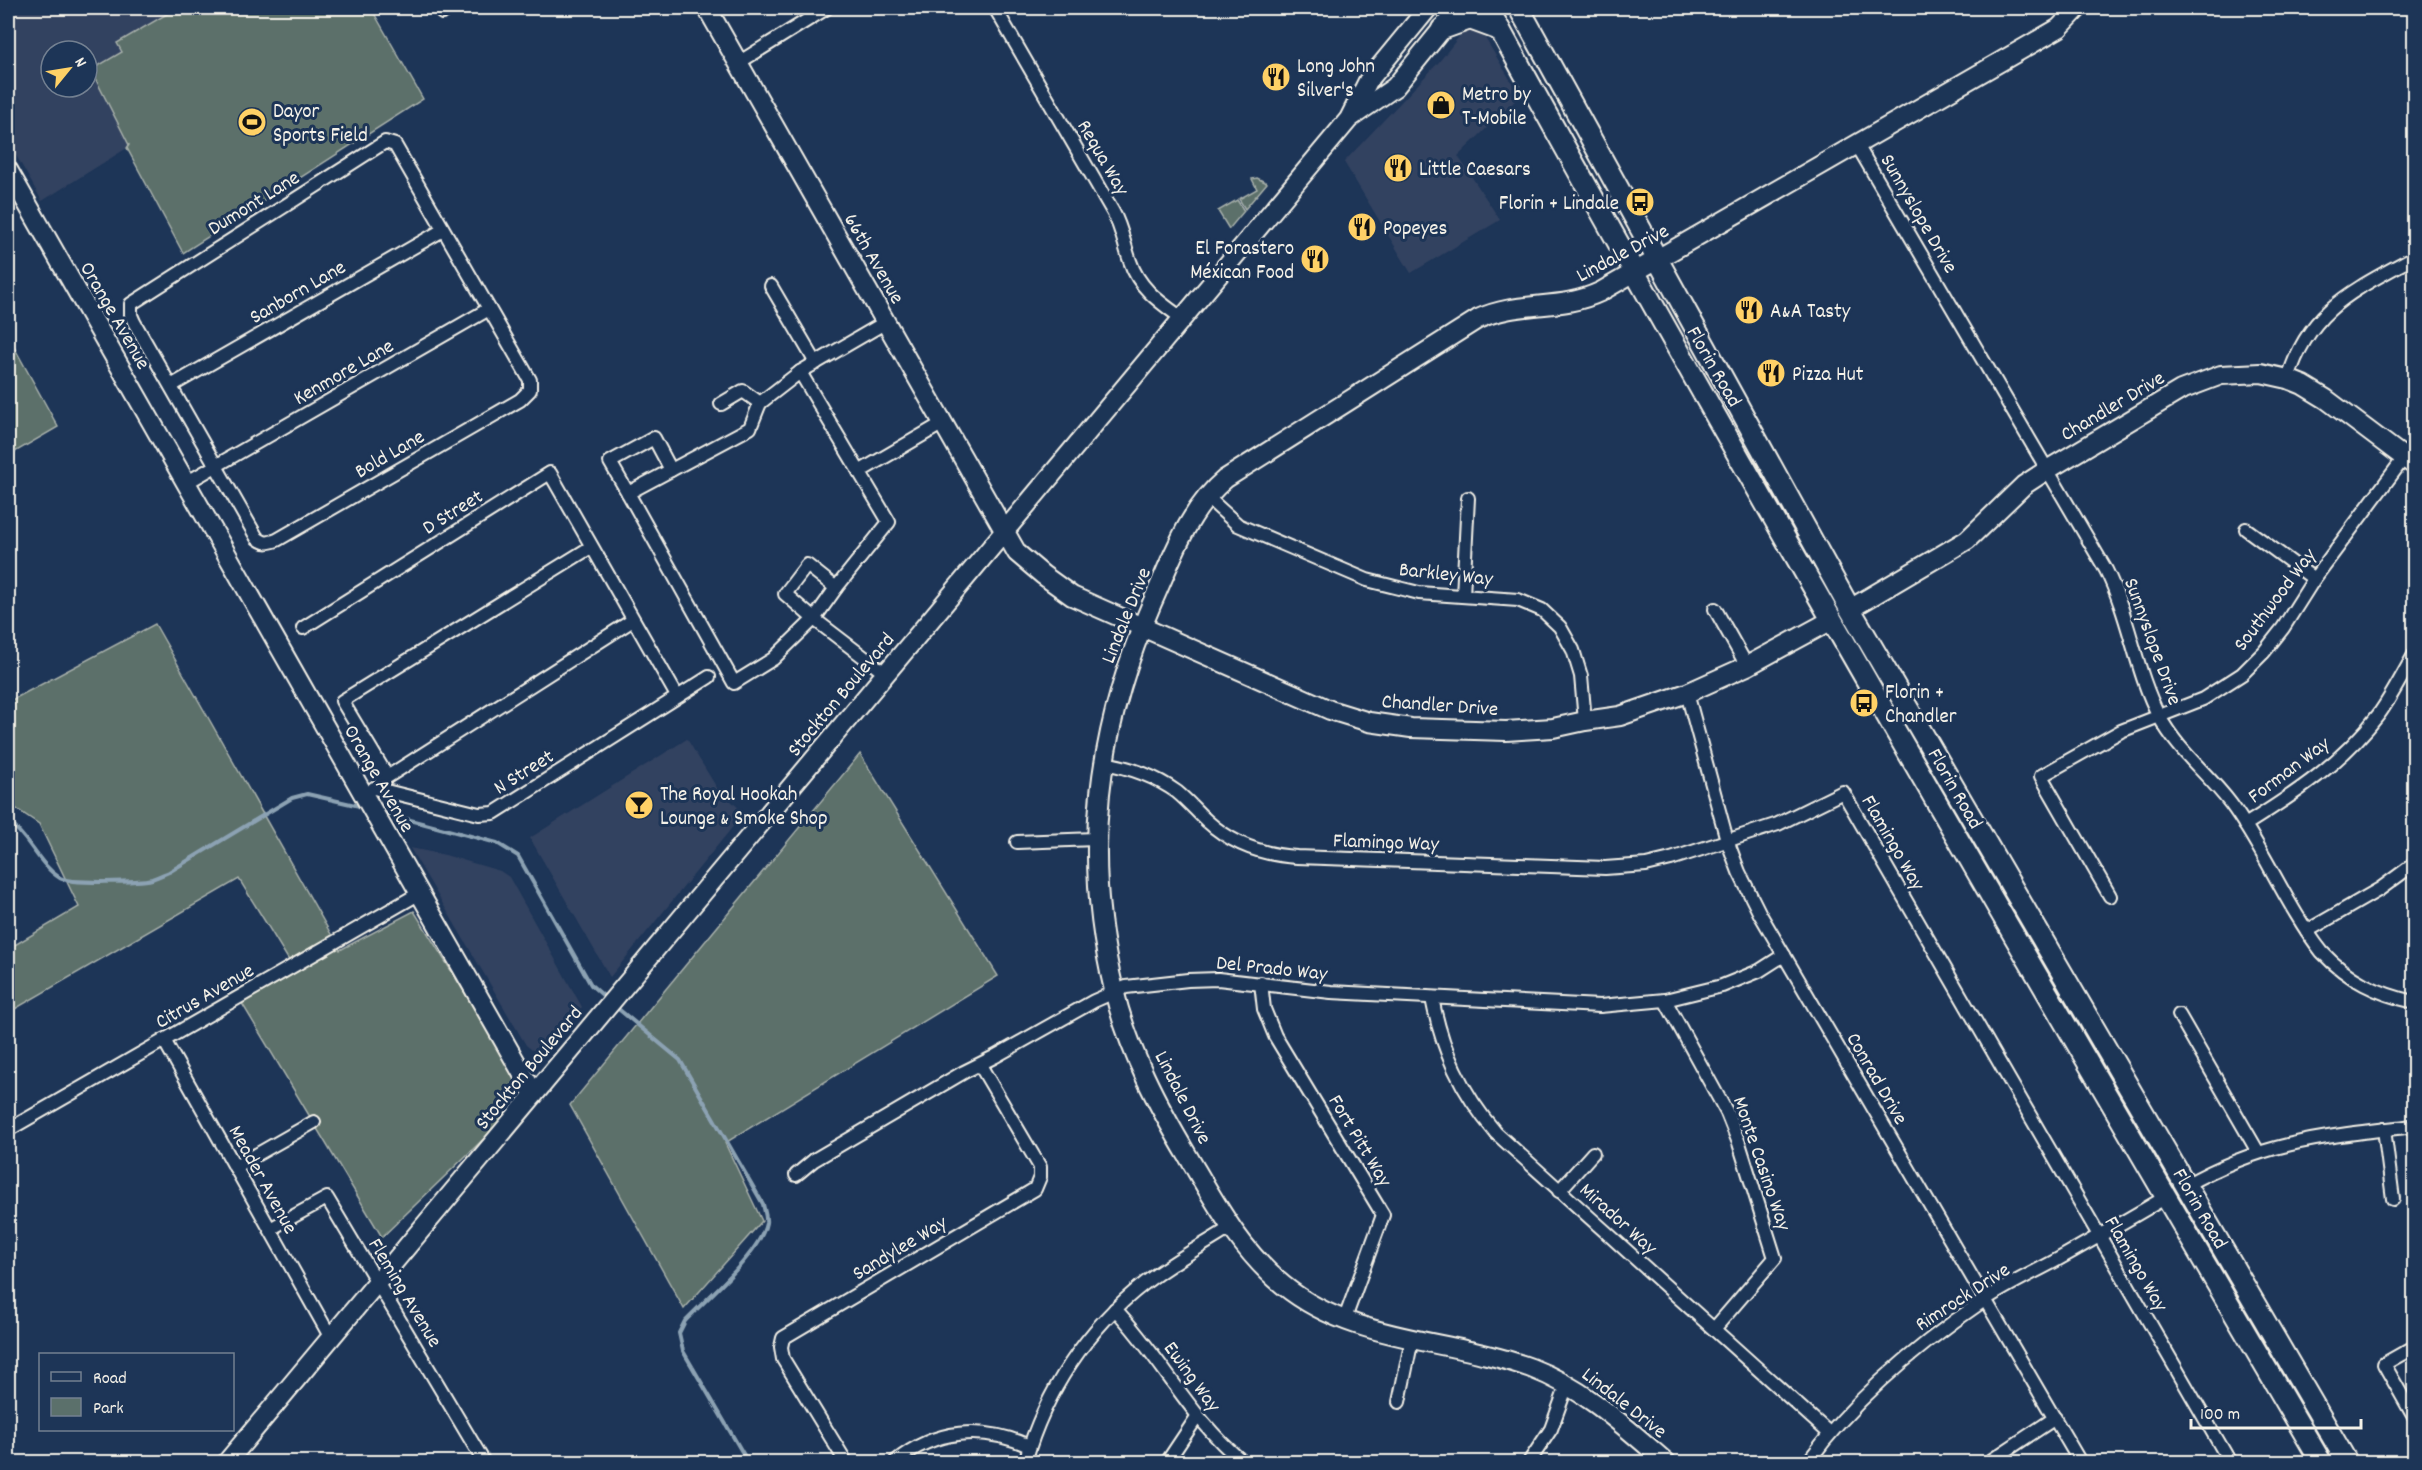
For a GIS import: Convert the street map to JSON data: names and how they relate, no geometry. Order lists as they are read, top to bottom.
{
  "streets": {
    "main road": ["Florin Road"],
    "street": [
      "Requa Way",
      "Dumont Lane",
      "Sunnyslope Drive",
      "Lindale Drive",
      "66th Avenue",
      "Sanborn Lane",
      "Orange Avenue",
      "Kenmore Lane",
      "Chandler Drive",
      "Bold Lane",
      "D Street",
      "Barkley Way",
      "Southwood Way",
      "Stockton Boulevard",
      "Forman Way",
      "N Street",
      "Flamingo Way",
      "Del Prado Way",
      "Citrus Avenue",
      "Conrad Drive",
      "Fort Pitt Way",
      "Monte Casino Way",
      "Meader Avenue",
      "Mirador Way",
      "Sandylee Way",
      "Fleming Avenue",
      "Rimrock Drive",
      "Ewing Way"
    ]
  },
  "crossings": [
    ["Requa Way", "Stockton Boulevard"],
    ["Dumont Lane", "Sanborn Lane"],
    ["Dumont Lane", "Kenmore Lane"],
    ["Dumont Lane", "Bold Lane"],
    ["Sunnyslope Drive", "Lindale Drive"],
    ["Sunnyslope Drive", "Chandler Drive"],
    ["Sunnyslope Drive", "Southwood Way"],
    ["Sunnyslope Drive", "Forman Way"],
    ["Lindale Drive", "Florin Road"],
    ["Lindale Drive", "Chandler Drive"],
    ["Lindale Drive", "Barkley Way"],
    ["Lindale Drive", "Flamingo Way"],
    ["Lindale Drive", "Del Prado Way"],
    ["Lindale Drive", "Fort Pitt Way"],
    ["66th Avenue", "Chandler Drive"],
    ["66th Avenue", "Stockton Boulevard"],
    ["Orange Avenue", "Stockton Boulevard"],
    ["Orange Avenue", "N Street"],
    ["Orange Avenue", "Citrus Avenue"],
    ["Florin Road", "Chandler Drive"],
    ["Florin Road", "Rimrock Drive"],
    ["Kenmore Lane", "Bold Lane"],
    ["Chandler Drive", "Barkley Way"],
    ["Chandler Drive", "Southwood Way"],
    ["Chandler Drive", "Stockton Boulevard"],
    ["Chandler Drive", "Conrad Drive"],
    ["Stockton Boulevard", "Meader Avenue"],
    ["Stockton Boulevard", "Fleming Avenue"],
    ["Flamingo Way", "Conrad Drive"],
    ["Flamingo Way", "Rimrock Drive"],
    ["Del Prado Way", "Conrad Drive"],
    ["Del Prado Way", "Fort Pitt Way"],
    ["Del Prado Way", "Monte Casino Way"],
    ["Del Prado Way", "Mirador Way"],
    ["Del Prado Way", "Sandylee Way"],
    ["Citrus Avenue", "Meader Avenue"],
    ["Conrad Drive", "Rimrock Drive"],
    ["Monte Casino Way", "Mirador Way"],
    ["Meader Avenue", "Fleming Avenue"],
    ["Mirador Way", "Rimrock Drive"]
  ],
  "places": {
    "restaurant": [
      "Long John Silver's",
      "Little Caesars",
      "Popeyes",
      "El Forastero Méxican Food",
      "A&A Tasty",
      "Pizza Hut"
    ],
    "shop": ["Metro by T-Mobile"],
    "sports": ["Dayor Sports Field"],
    "bus stop": ["Florin + Lindale", "Florin + Chandler"],
    "bar": ["The Royal Hookah Lounge & Smoke Shop"]
  },
  "legend": ["Road", "Park"],
  "scale_bar": "100 m",
  "north": "top right"
}
